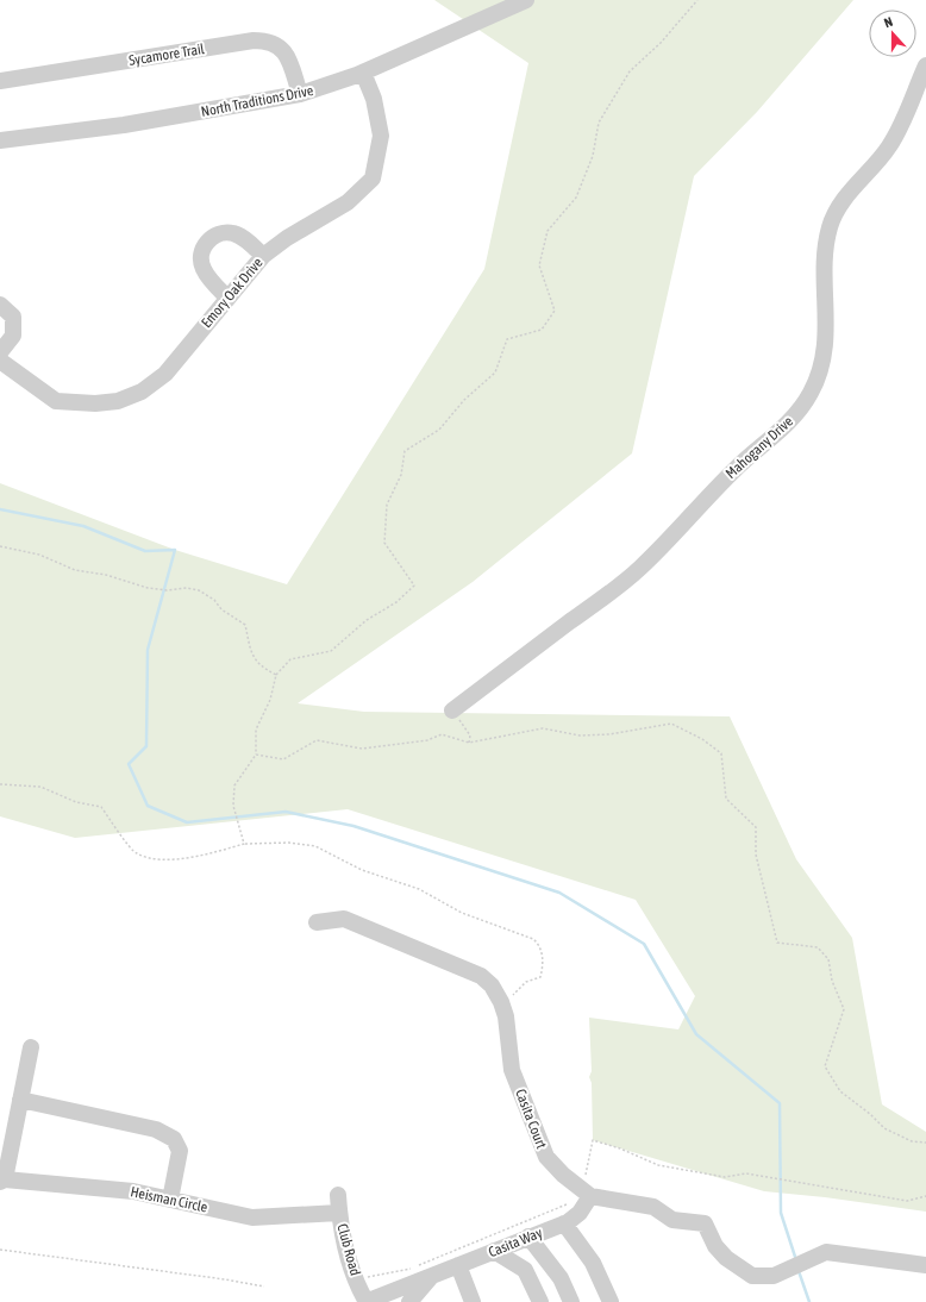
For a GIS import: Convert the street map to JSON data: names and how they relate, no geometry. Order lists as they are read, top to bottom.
{
  "streets": {
    "street": [
      "Sycamore Trail",
      "North Traditions Drive",
      "Emory Oak Drive",
      "Mahogany Drive",
      "Casita Court",
      "Heisman Circle",
      "Casita Way",
      "Club Road"
    ]
  },
  "crossings": [
    ["Sycamore Trail", "North Traditions Drive"],
    ["North Traditions Drive", "Emory Oak Drive"],
    ["Casita Court", "Casita Way"],
    ["Heisman Circle", "Club Road"],
    ["Casita Way", "Club Road"]
  ],
  "north": "top"
}
